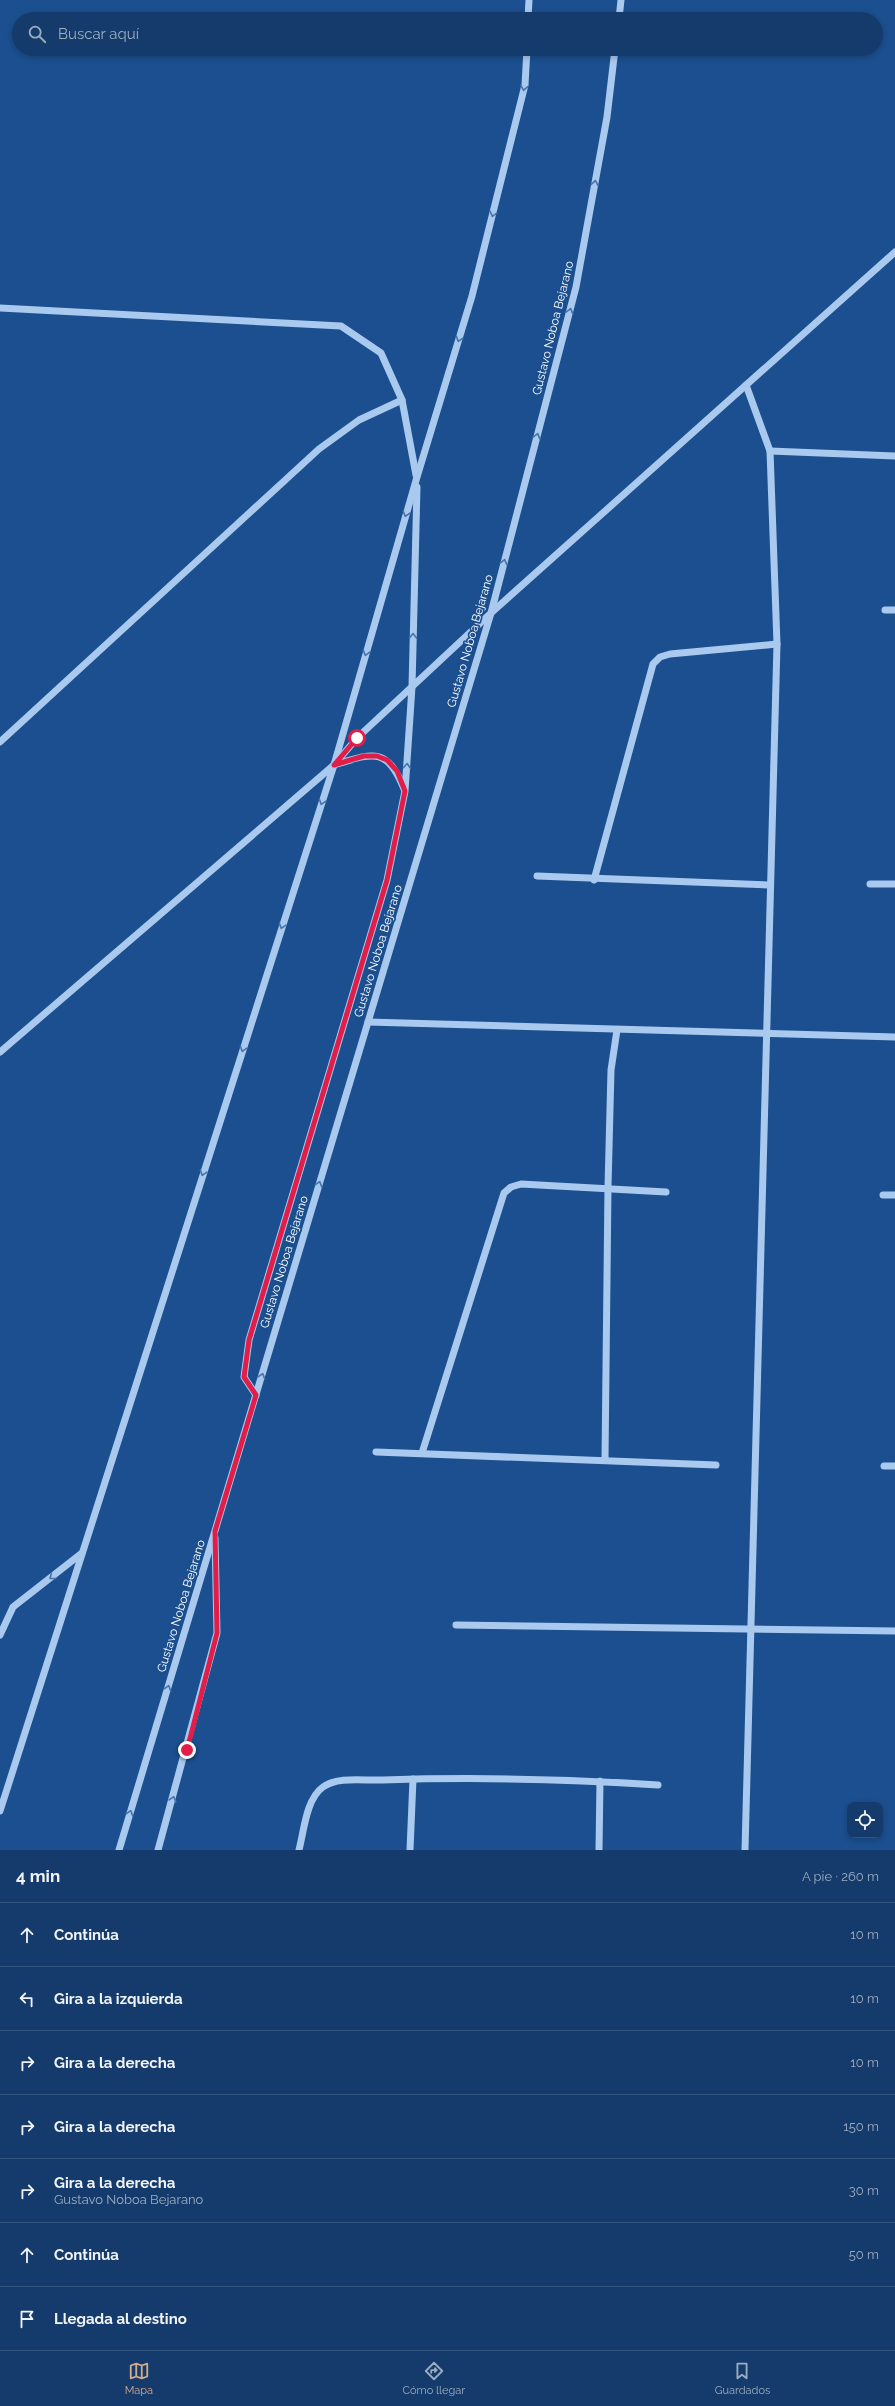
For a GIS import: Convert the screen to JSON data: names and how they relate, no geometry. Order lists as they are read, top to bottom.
{
  "streets": {
    "street": ["Gustavo Noboa Bejarano"]
  },
  "page": {
    "search": "Buscar aquí",
    "heading": ["4 min", "A pie · 260 m"],
    "list": [
      ["Continúa", "10 m"],
      ["Gira a la izquierda", "10 m"],
      ["Gira a la derecha", "10 m"],
      ["Gira a la derecha", "150 m"],
      ["Gira a la derecha", "Gustavo Noboa Bejarano", "30 m"],
      ["Continúa", "50 m"],
      "Llegada al destino"
    ],
    "nav": ["Mapa", "Cómo llegar", "Guardados"]
  }
}
